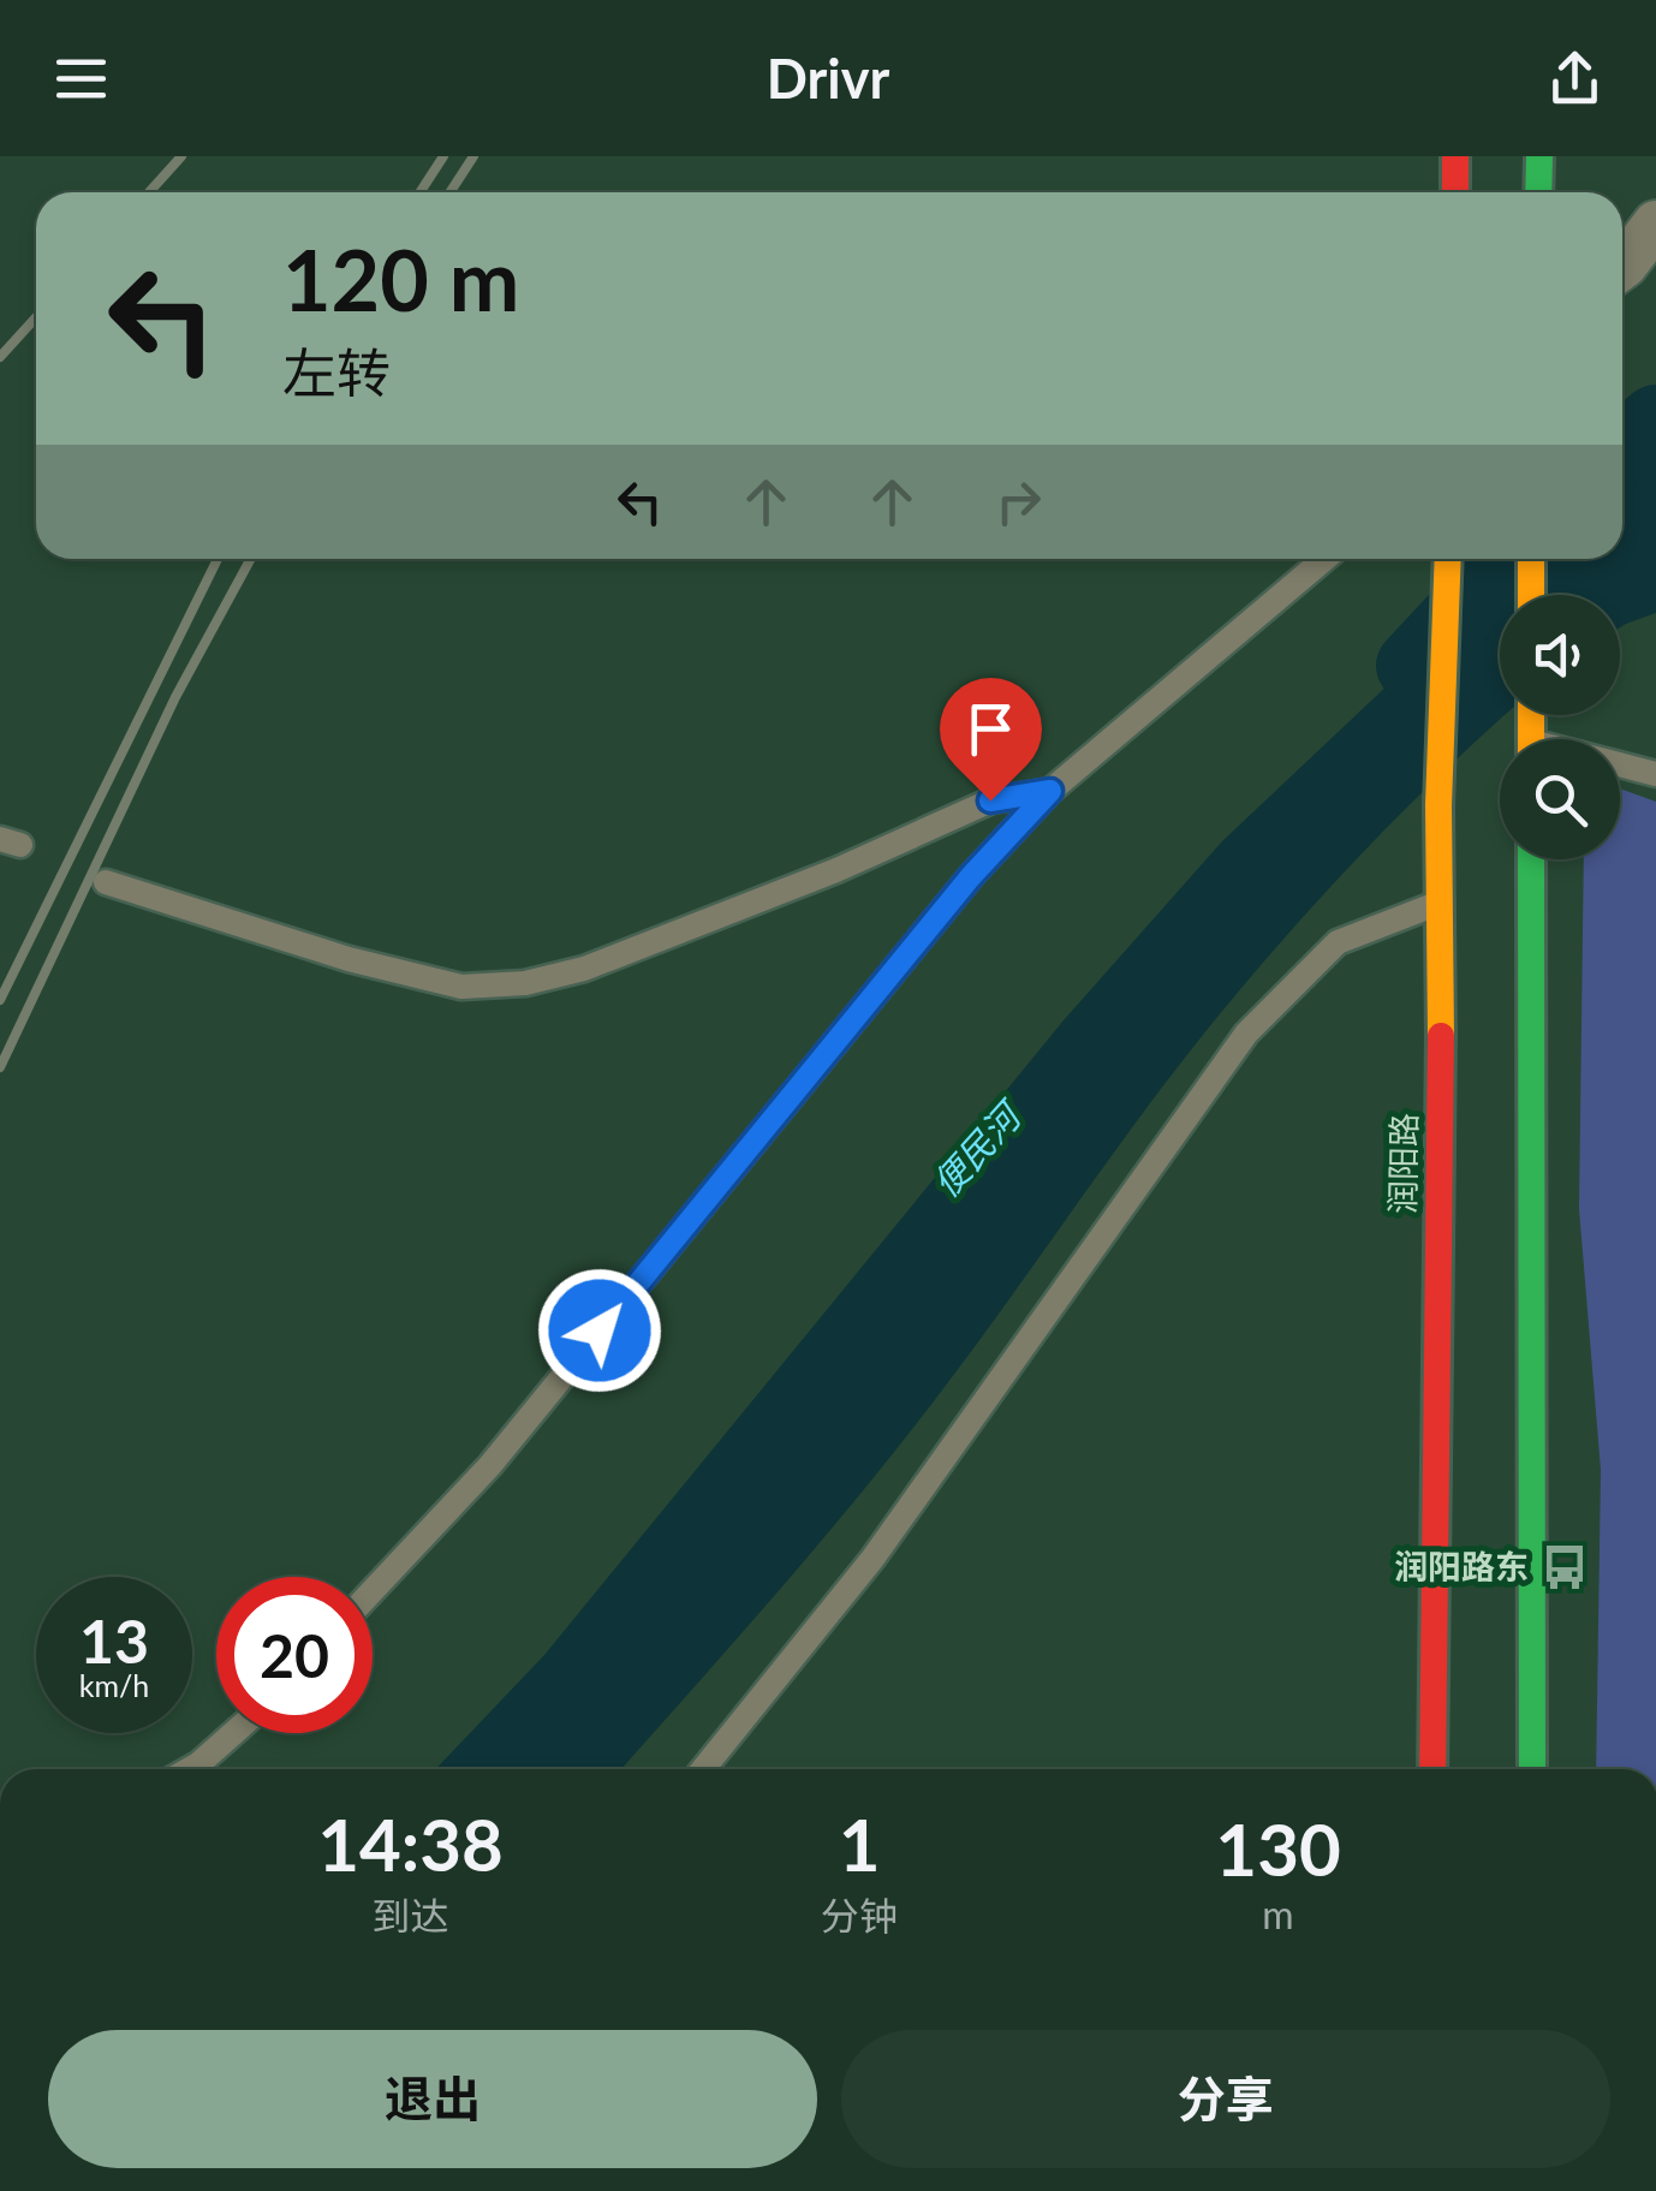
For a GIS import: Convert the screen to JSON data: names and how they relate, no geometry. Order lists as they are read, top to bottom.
{
  "streets": {
    "main road": ["润阳路"]
  },
  "water": ["便民河"],
  "places": {
    "bus stop": ["润阳路东"]
  },
  "page": {
    "header": "Drivr",
    "turn": ["120 m", "左转"],
    "speed": "13 km/h",
    "limit": "20",
    "eta": [
      "14:38",
      "到达",
      "1",
      "分钟",
      "130",
      "m"
    ],
    "buttons": ["退出", "分享"]
  }
}
